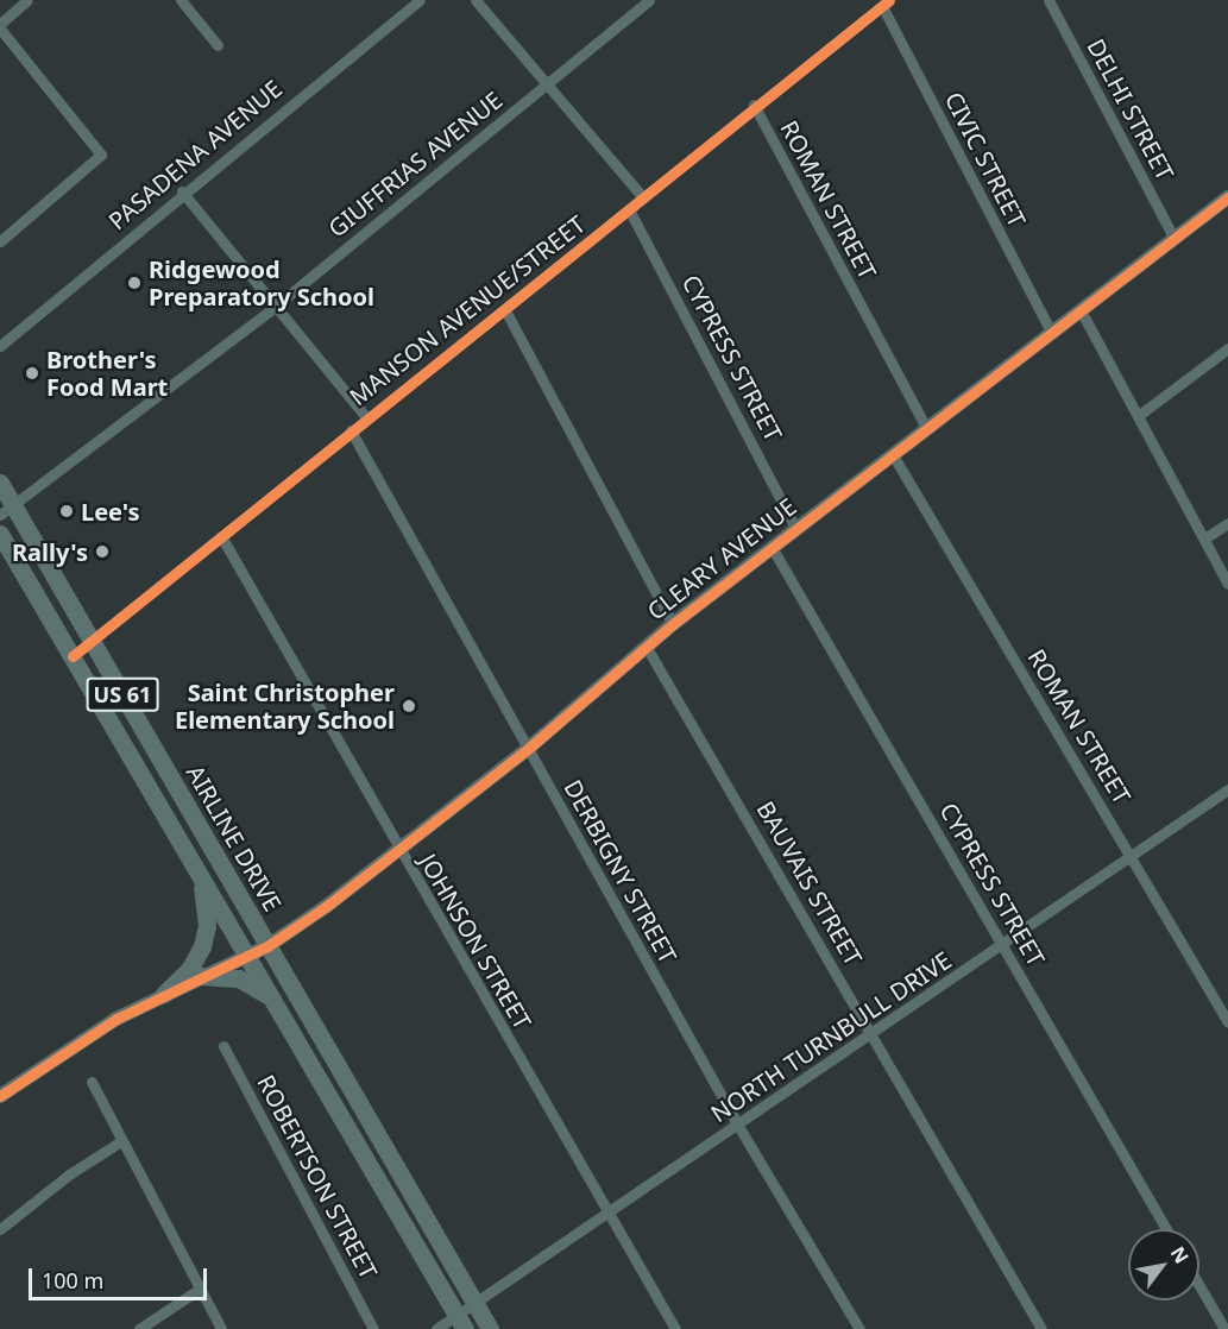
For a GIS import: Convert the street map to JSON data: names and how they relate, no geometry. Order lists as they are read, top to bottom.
{
  "streets": {
    "highway": ["US 61", "AIRLINE DRIVE"],
    "street": [
      "DELHI STREET",
      "PASADENA AVENUE",
      "CIVIC STREET",
      "GIUFFRIAS AVENUE",
      "ROMAN STREET",
      "MANSON AVENUE/STREET",
      "CYPRESS STREET",
      "CLEARY AVENUE",
      "DERBIGNY STREET",
      "BAUVAIS STREET",
      "JOHNSON STREET",
      "NORTH TURNBULL DRIVE",
      "ROBERTSON STREET"
    ]
  },
  "crossings": [
    ["DELHI STREET", "CLEARY AVENUE"],
    ["CIVIC STREET", "MANSON AVENUE/STREET"],
    ["CIVIC STREET", "CLEARY AVENUE"],
    ["GIUFFRIAS AVENUE", "AIRLINE DRIVE"],
    ["ROMAN STREET", "MANSON AVENUE/STREET"],
    ["ROMAN STREET", "CLEARY AVENUE"],
    ["ROMAN STREET", "NORTH TURNBULL DRIVE"],
    ["MANSON AVENUE/STREET", "CYPRESS STREET"],
    ["MANSON AVENUE/STREET", "AIRLINE DRIVE"],
    ["MANSON AVENUE/STREET", "DERBIGNY STREET"],
    ["MANSON AVENUE/STREET", "JOHNSON STREET"],
    ["CYPRESS STREET", "CLEARY AVENUE"],
    ["CYPRESS STREET", "NORTH TURNBULL DRIVE"],
    ["CLEARY AVENUE", "AIRLINE DRIVE"],
    ["CLEARY AVENUE", "DERBIGNY STREET"],
    ["CLEARY AVENUE", "BAUVAIS STREET"],
    ["CLEARY AVENUE", "JOHNSON STREET"],
    ["AIRLINE DRIVE", "NORTH TURNBULL DRIVE"],
    ["DERBIGNY STREET", "NORTH TURNBULL DRIVE"],
    ["BAUVAIS STREET", "NORTH TURNBULL DRIVE"],
    ["JOHNSON STREET", "NORTH TURNBULL DRIVE"]
  ],
  "places": [
    "Ridgewood Preparatory School",
    "Brother's Food Mart",
    "Lee's",
    "Rally's",
    "Saint Christopher Elementary School"
  ],
  "scale_bar": "100 m",
  "north": "top right"
}
